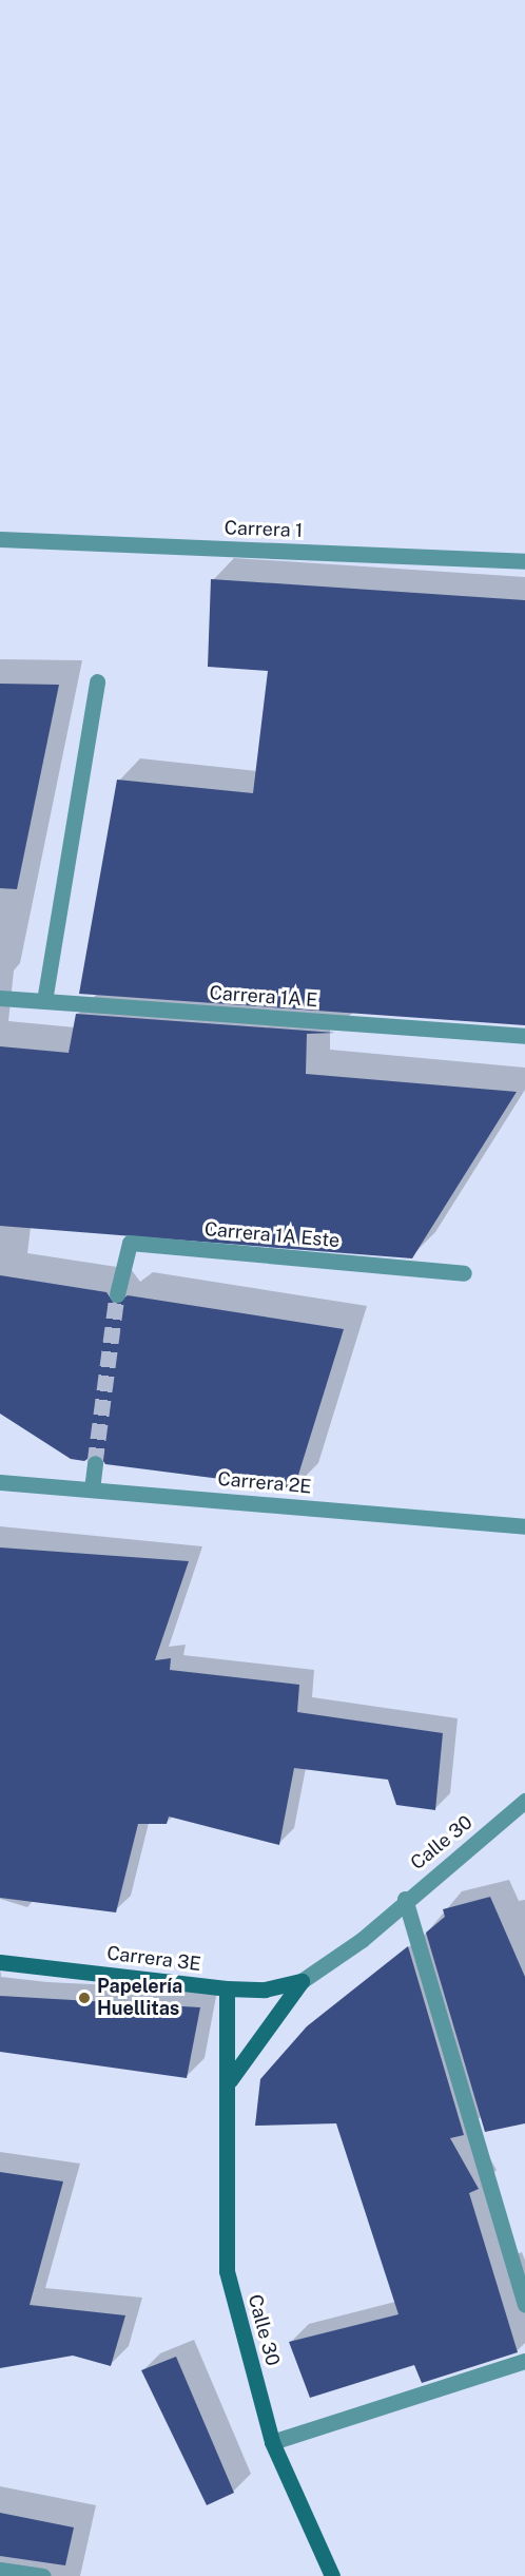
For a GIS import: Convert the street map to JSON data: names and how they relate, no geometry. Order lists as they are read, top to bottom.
{
  "streets": {
    "main road": ["Calle 30", "Carrera 3E"],
    "street": [
      "Carrera 1",
      "Carrera 1A E",
      "Carrera 1A Este",
      "Carrera 2E"
    ]
  },
  "crossings": [
    ["Calle 30", "Carrera 3E"]
  ],
  "places": ["Papelería Huellitas"]
}
